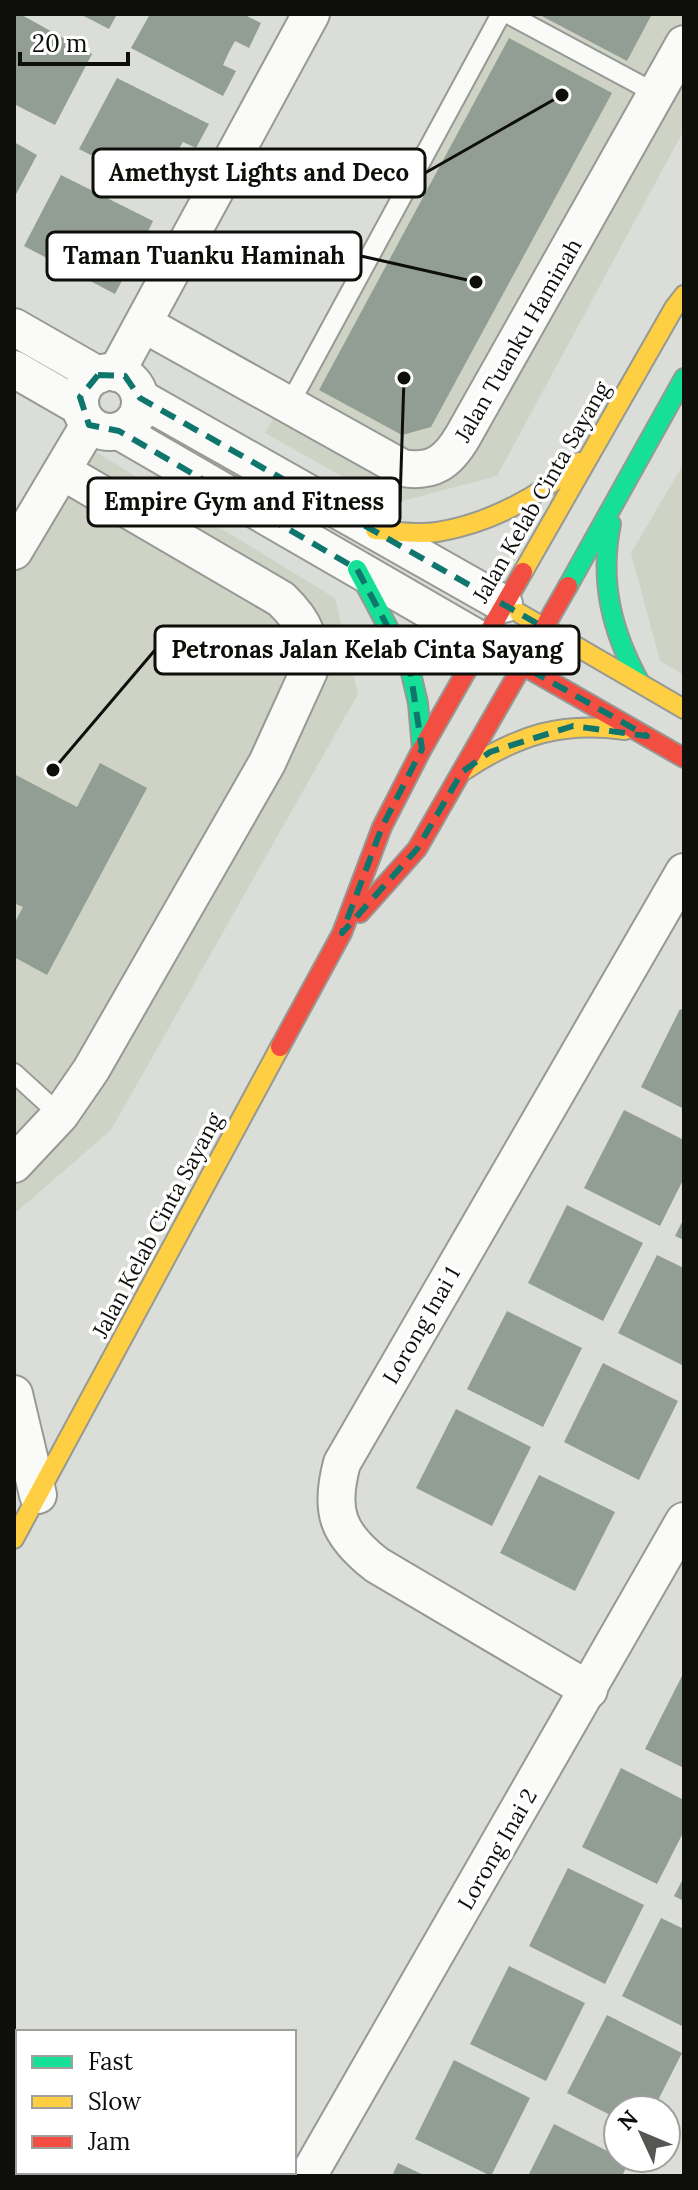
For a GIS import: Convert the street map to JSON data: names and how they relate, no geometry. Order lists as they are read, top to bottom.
{
  "streets": {
    "main road": ["Jalan Kelab Cinta Sayang"],
    "street": ["Jalan Tuanku Haminah", "Lorong Inai 1", "Lorong Inai 2"]
  },
  "crossings": [
    ["Lorong Inai 1", "Lorong Inai 2"]
  ],
  "places": [
    "Amethyst Lights and Deco",
    "Taman Tuanku Haminah",
    "Empire Gym and Fitness",
    "Petronas Jalan Kelab Cinta Sayang"
  ],
  "legend": ["Fast", "Slow", "Jam"],
  "scale_bar": "20 m",
  "north": "top left"
}
